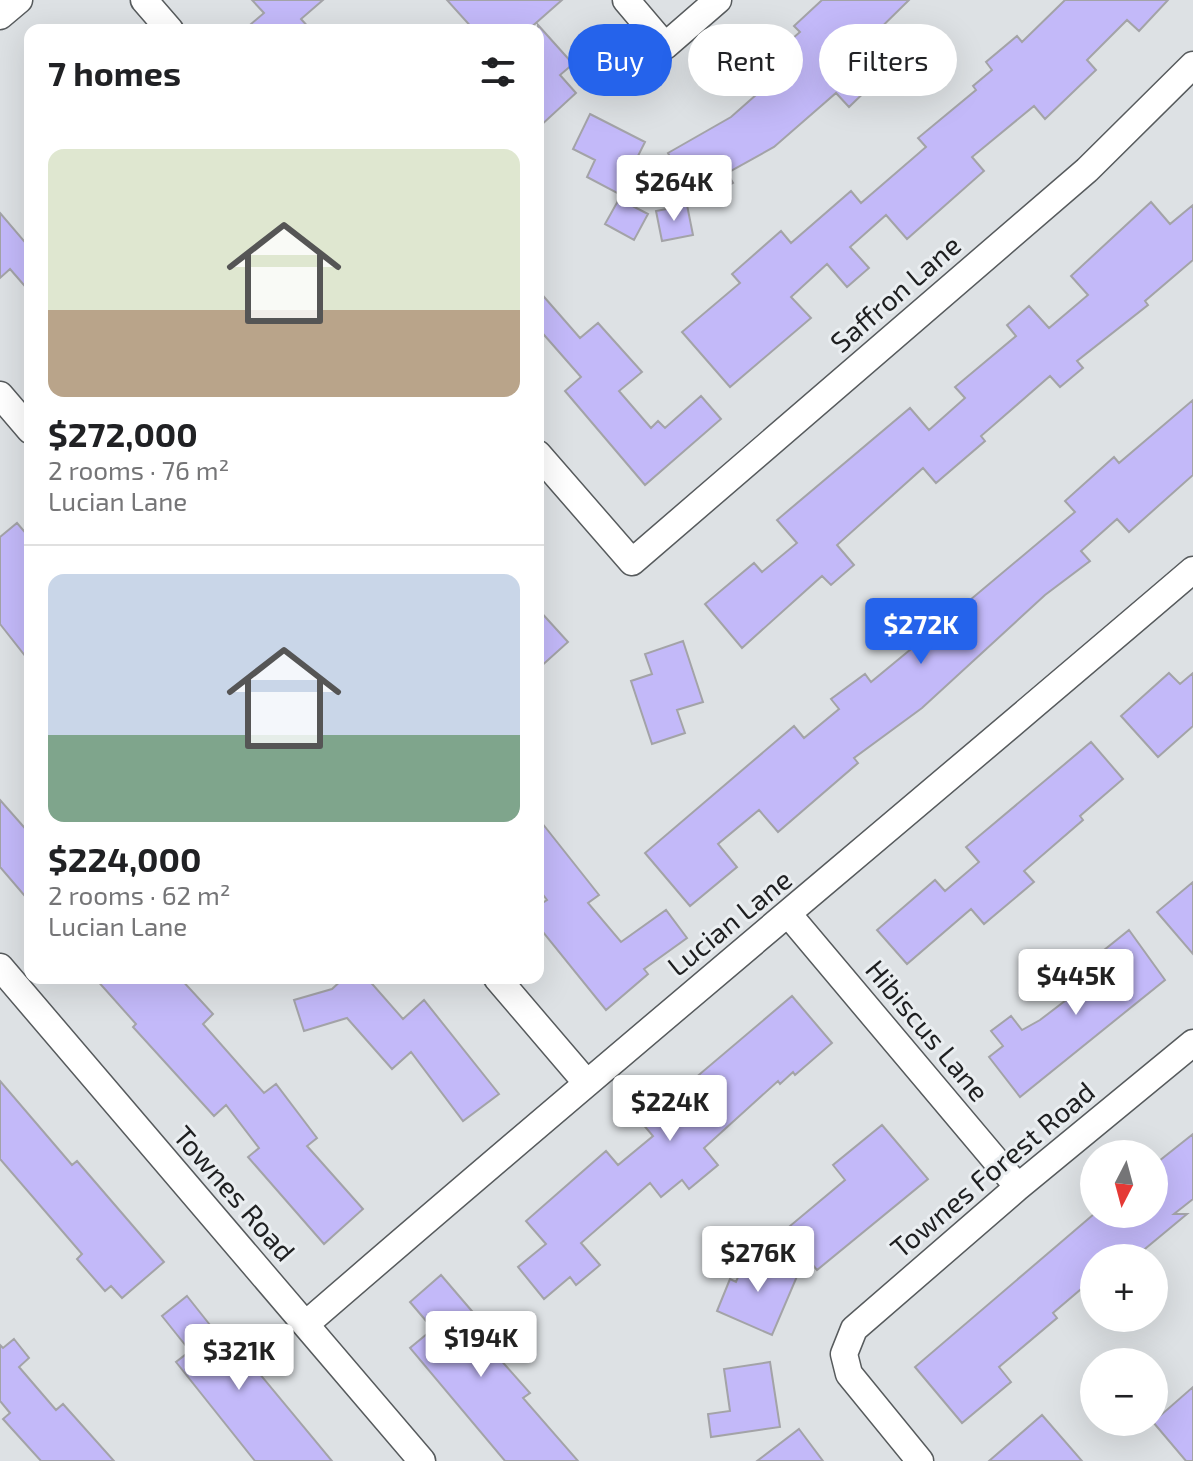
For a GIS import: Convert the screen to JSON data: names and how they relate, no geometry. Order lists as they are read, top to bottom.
{
  "streets": {
    "street": [
      "Saffron Lane",
      "Lucian Lane",
      "Hibiscus Lane",
      "Townes Forest Road",
      "Townes Road"
    ]
  },
  "crossings": [
    ["Lucian Lane", "Hibiscus Lane"],
    ["Lucian Lane", "Townes Road"],
    ["Hibiscus Lane", "Townes Forest Road"]
  ],
  "north": "bottom",
  "page": {
    "chip": ["Buy", "Rent", "Filters"],
    "heading": "7 homes",
    "list": [
      {
        "name": "$272,000",
        "note": "2 rooms · 76 m² · Lucian Lane"
      },
      {
        "name": "$224,000",
        "note": "2 rooms · 62 m² · Lucian Lane"
      }
    ],
    "price": [
      "$264K",
      "$272K",
      "$445K",
      "$224K",
      "$276K",
      "$194K",
      "$321K"
    ],
    "map_buttons": ["+", "−"]
  }
}
